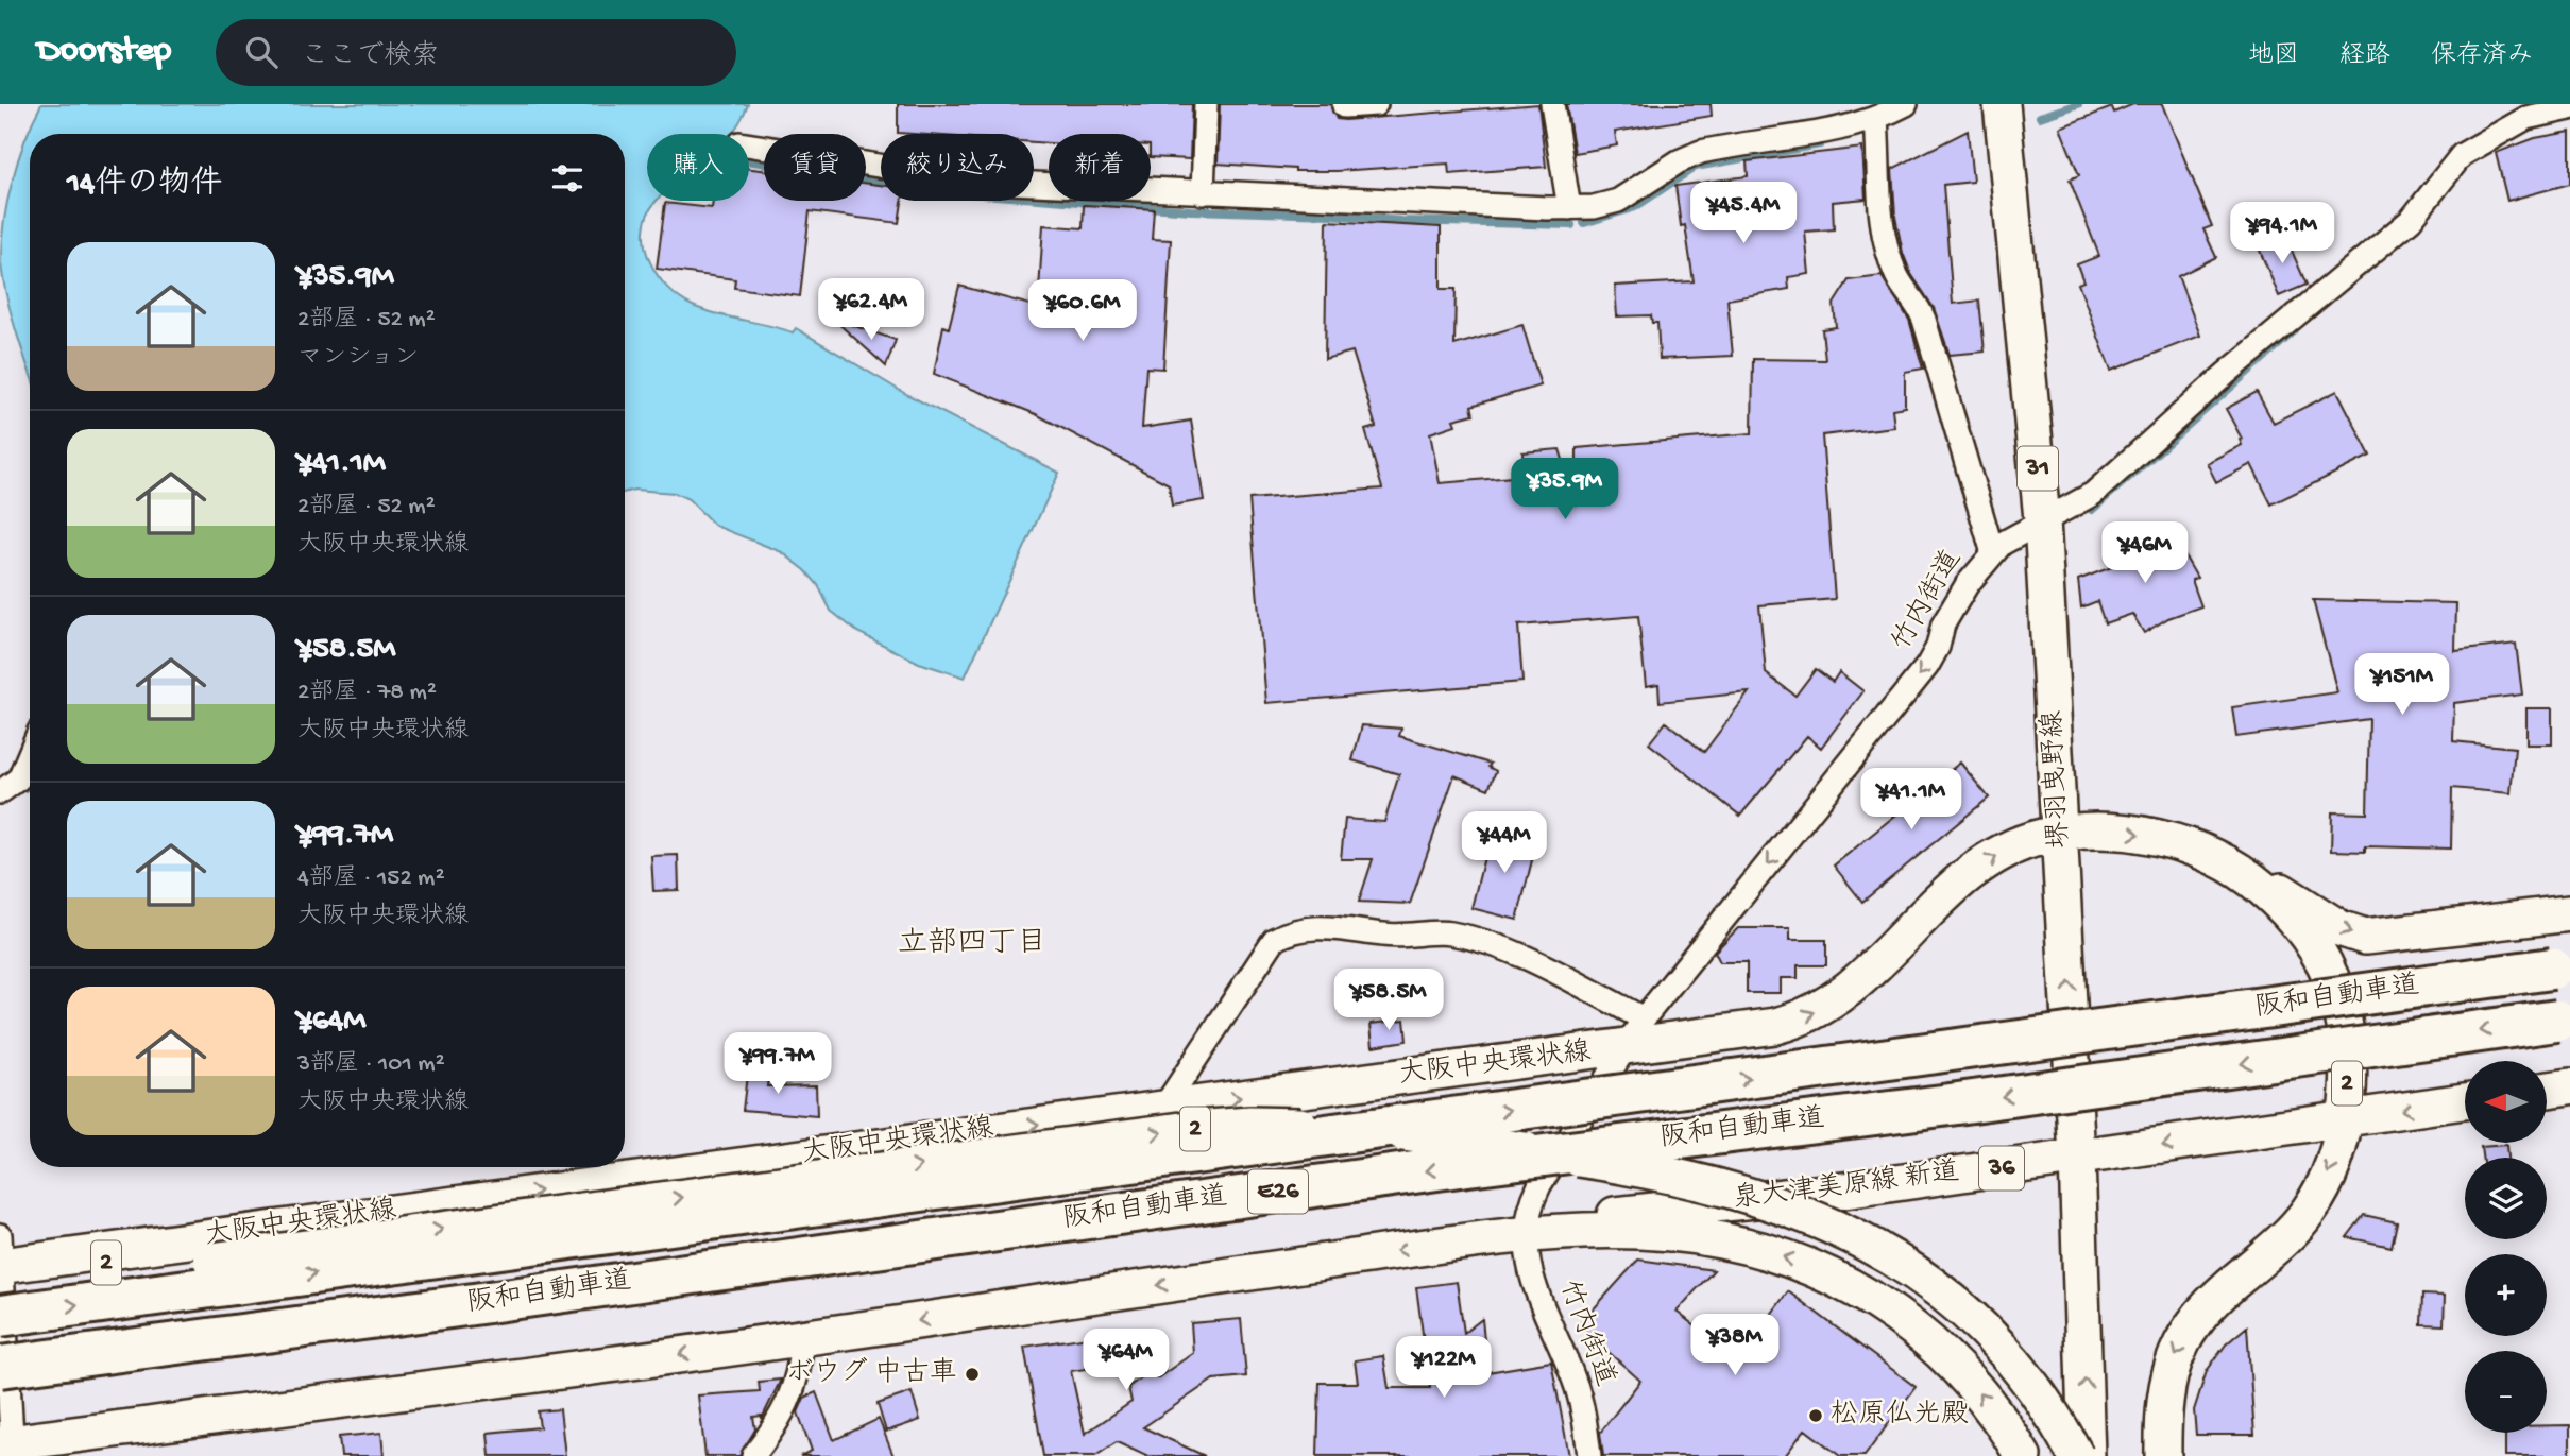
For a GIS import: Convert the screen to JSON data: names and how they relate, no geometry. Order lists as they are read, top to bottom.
{
  "streets": {
    "highway": ["阪和自動車道", "E26"],
    "main road": [
      "31",
      "堺羽曳野線",
      "大阪中央環状線",
      "2",
      "36",
      "泉大津美原線 新道"
    ],
    "street": ["竹内街道"]
  },
  "crossings": [
    ["竹内街道", "堺羽曳野線"],
    ["竹内街道", "大阪中央環状線"],
    ["竹内街道", "泉大津美原線 新道"],
    ["堺羽曳野線", "大阪中央環状線"],
    ["堺羽曳野線", "泉大津美原線 新道"],
    ["大阪中央環状線", "泉大津美原線 新道"]
  ],
  "one_way": ["堺羽曳野線"],
  "districts": ["立部四丁目"],
  "places": ["ボウグ 中古車", "松原仏光殿"],
  "north": "left",
  "page": {
    "header": "Doorstep",
    "search": "ここで検索",
    "nav": ["地図", "経路", "保存済み"],
    "chip": [
      "購入",
      "賃貸",
      "絞り込み",
      "新着"
    ],
    "heading": "14件の物件",
    "price": [
      "¥45.4M",
      "¥94.1M",
      "¥62.4M",
      "¥60.6M",
      "¥35.9M",
      "¥46M",
      "¥151M",
      "¥41.1M",
      "¥44M",
      "¥58.5M",
      "¥99.7M",
      "¥38M",
      "¥64M",
      "¥122M"
    ],
    "list": [
      {
        "name": "¥35.9M",
        "note": "2部屋 · 52 m² · マンション"
      },
      {
        "name": "¥41.1M",
        "note": "2部屋 · 52 m² · 大阪中央環状線"
      },
      {
        "name": "¥58.5M",
        "note": "2部屋 · 78 m² · 大阪中央環状線"
      },
      {
        "name": "¥99.7M",
        "note": "4部屋 · 152 m² · 大阪中央環状線"
      },
      {
        "name": "¥64M",
        "note": "3部屋 · 101 m² · 大阪中央環状線"
      }
    ],
    "map_buttons": ["+", "−"]
  }
}
